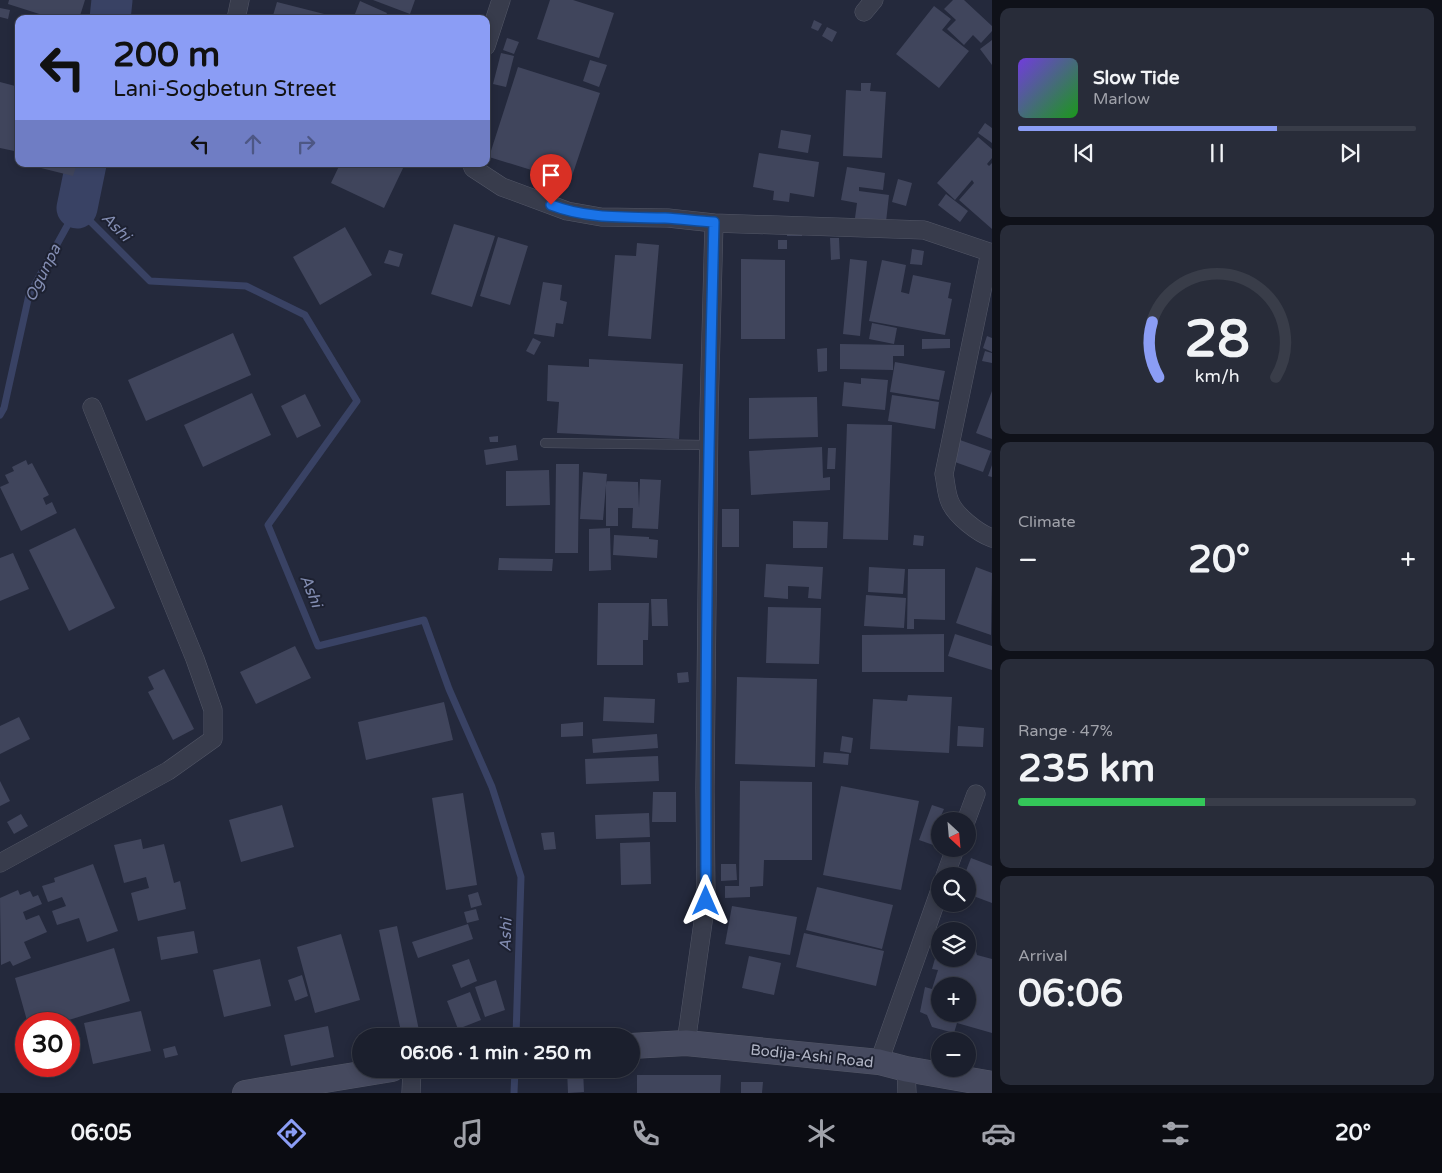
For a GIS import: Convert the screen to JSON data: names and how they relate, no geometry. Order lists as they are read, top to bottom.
{
  "streets": {
    "street": ["Bodija-Ashi Road"]
  },
  "water": ["Ashi", "Ogunpa"],
  "north": "bottom right",
  "page": {
    "turn": ["200 m", "Lani-Sogbetun Street"],
    "song": ["Slow Tide", "Marlow"],
    "tile": [
      "Climate",
      ["Range · 47%", "235 km"],
      ["Arrival", "06:06"]
    ],
    "heat": ["−", "20°", "+"],
    "map_buttons": ["+", "−"],
    "limit": "30",
    "trip": "06:06 · 1 min · 250 m",
    "tabs": ["06:05", "20°"],
    "gauge": ["28", "km/h"]
  }
}
